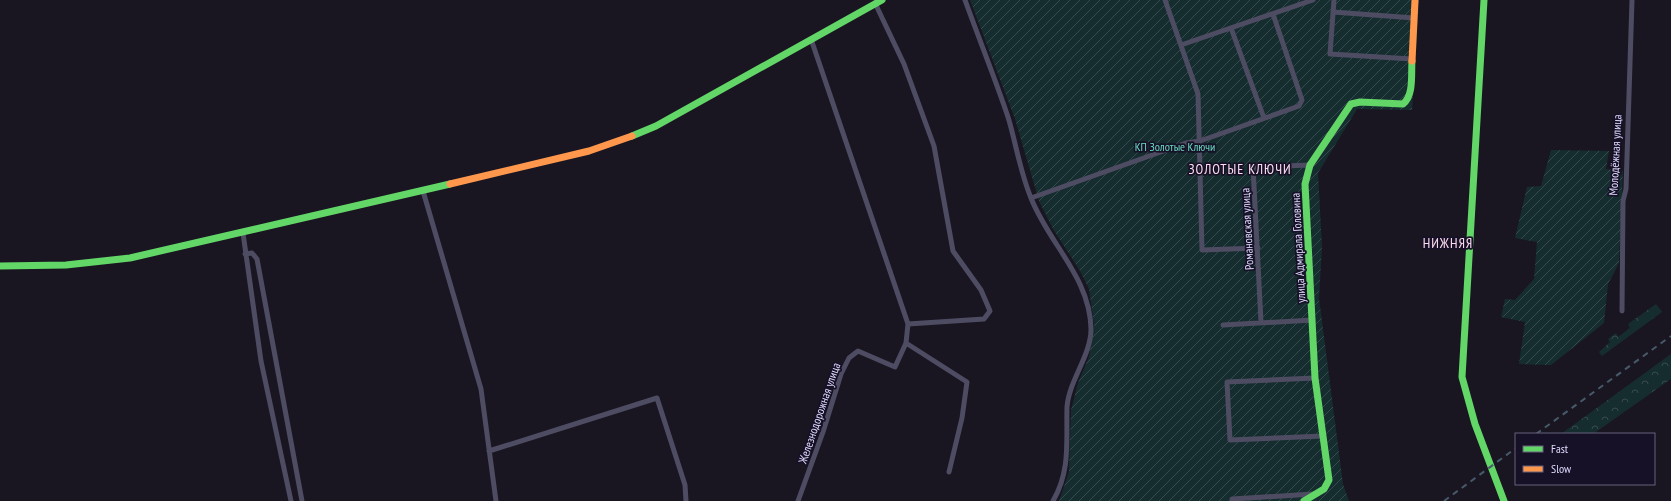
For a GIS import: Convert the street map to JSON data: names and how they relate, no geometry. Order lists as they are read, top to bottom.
{
  "streets": {
    "street": [
      "Молодёжная улица",
      "Романовская улица",
      "улица Адмирала Головина",
      "Железнодорожная улица"
    ]
  },
  "crossings": [
    ["Романовская улица", "улица Адмирала Головина"]
  ],
  "districts": ["ЗОЛОТЫЕ КЛЮЧИ", "НИЖНЯЯ"],
  "parks": ["КП Золотые Ключи"],
  "legend": ["Fast", "Slow"]
}
